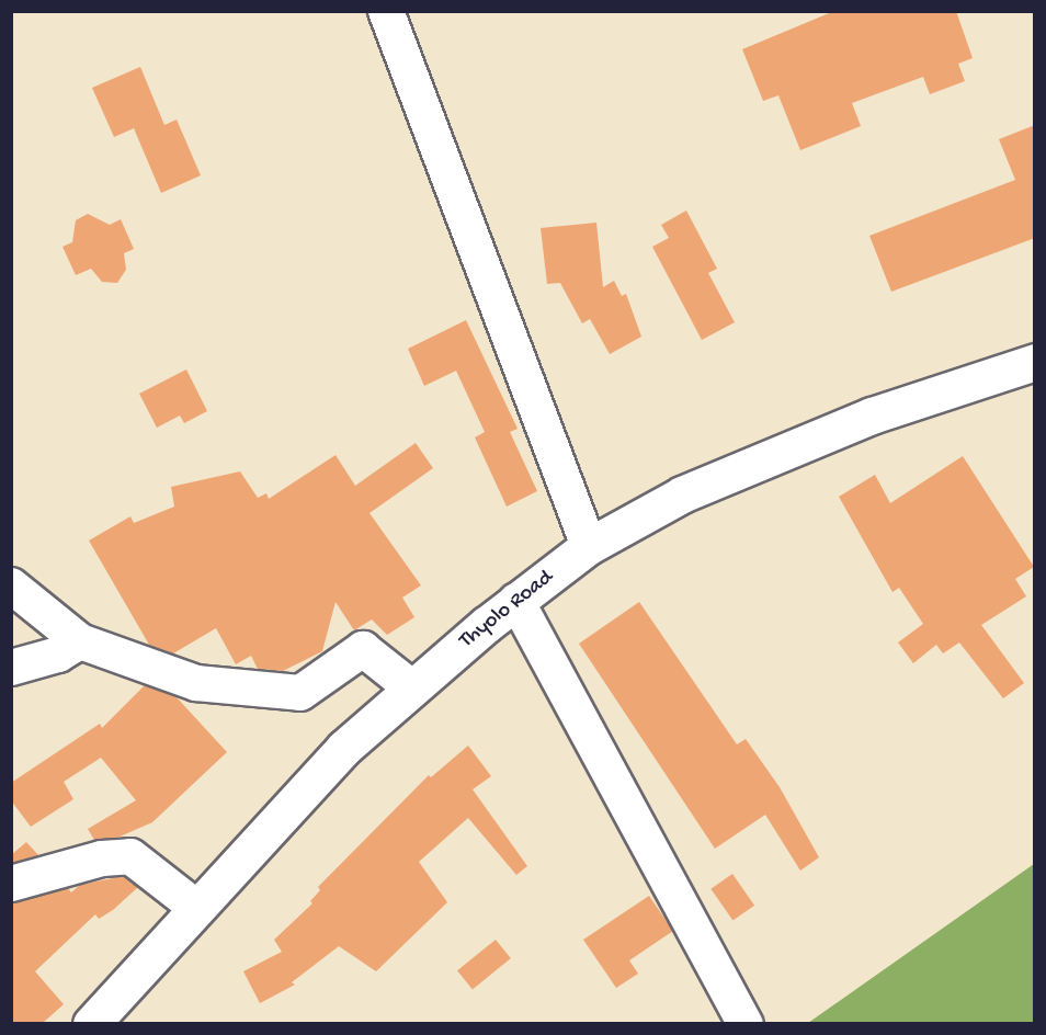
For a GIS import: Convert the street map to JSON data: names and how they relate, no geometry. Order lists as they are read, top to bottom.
{
  "streets": {
    "highway": ["Thyolo Road"]
  }
}
